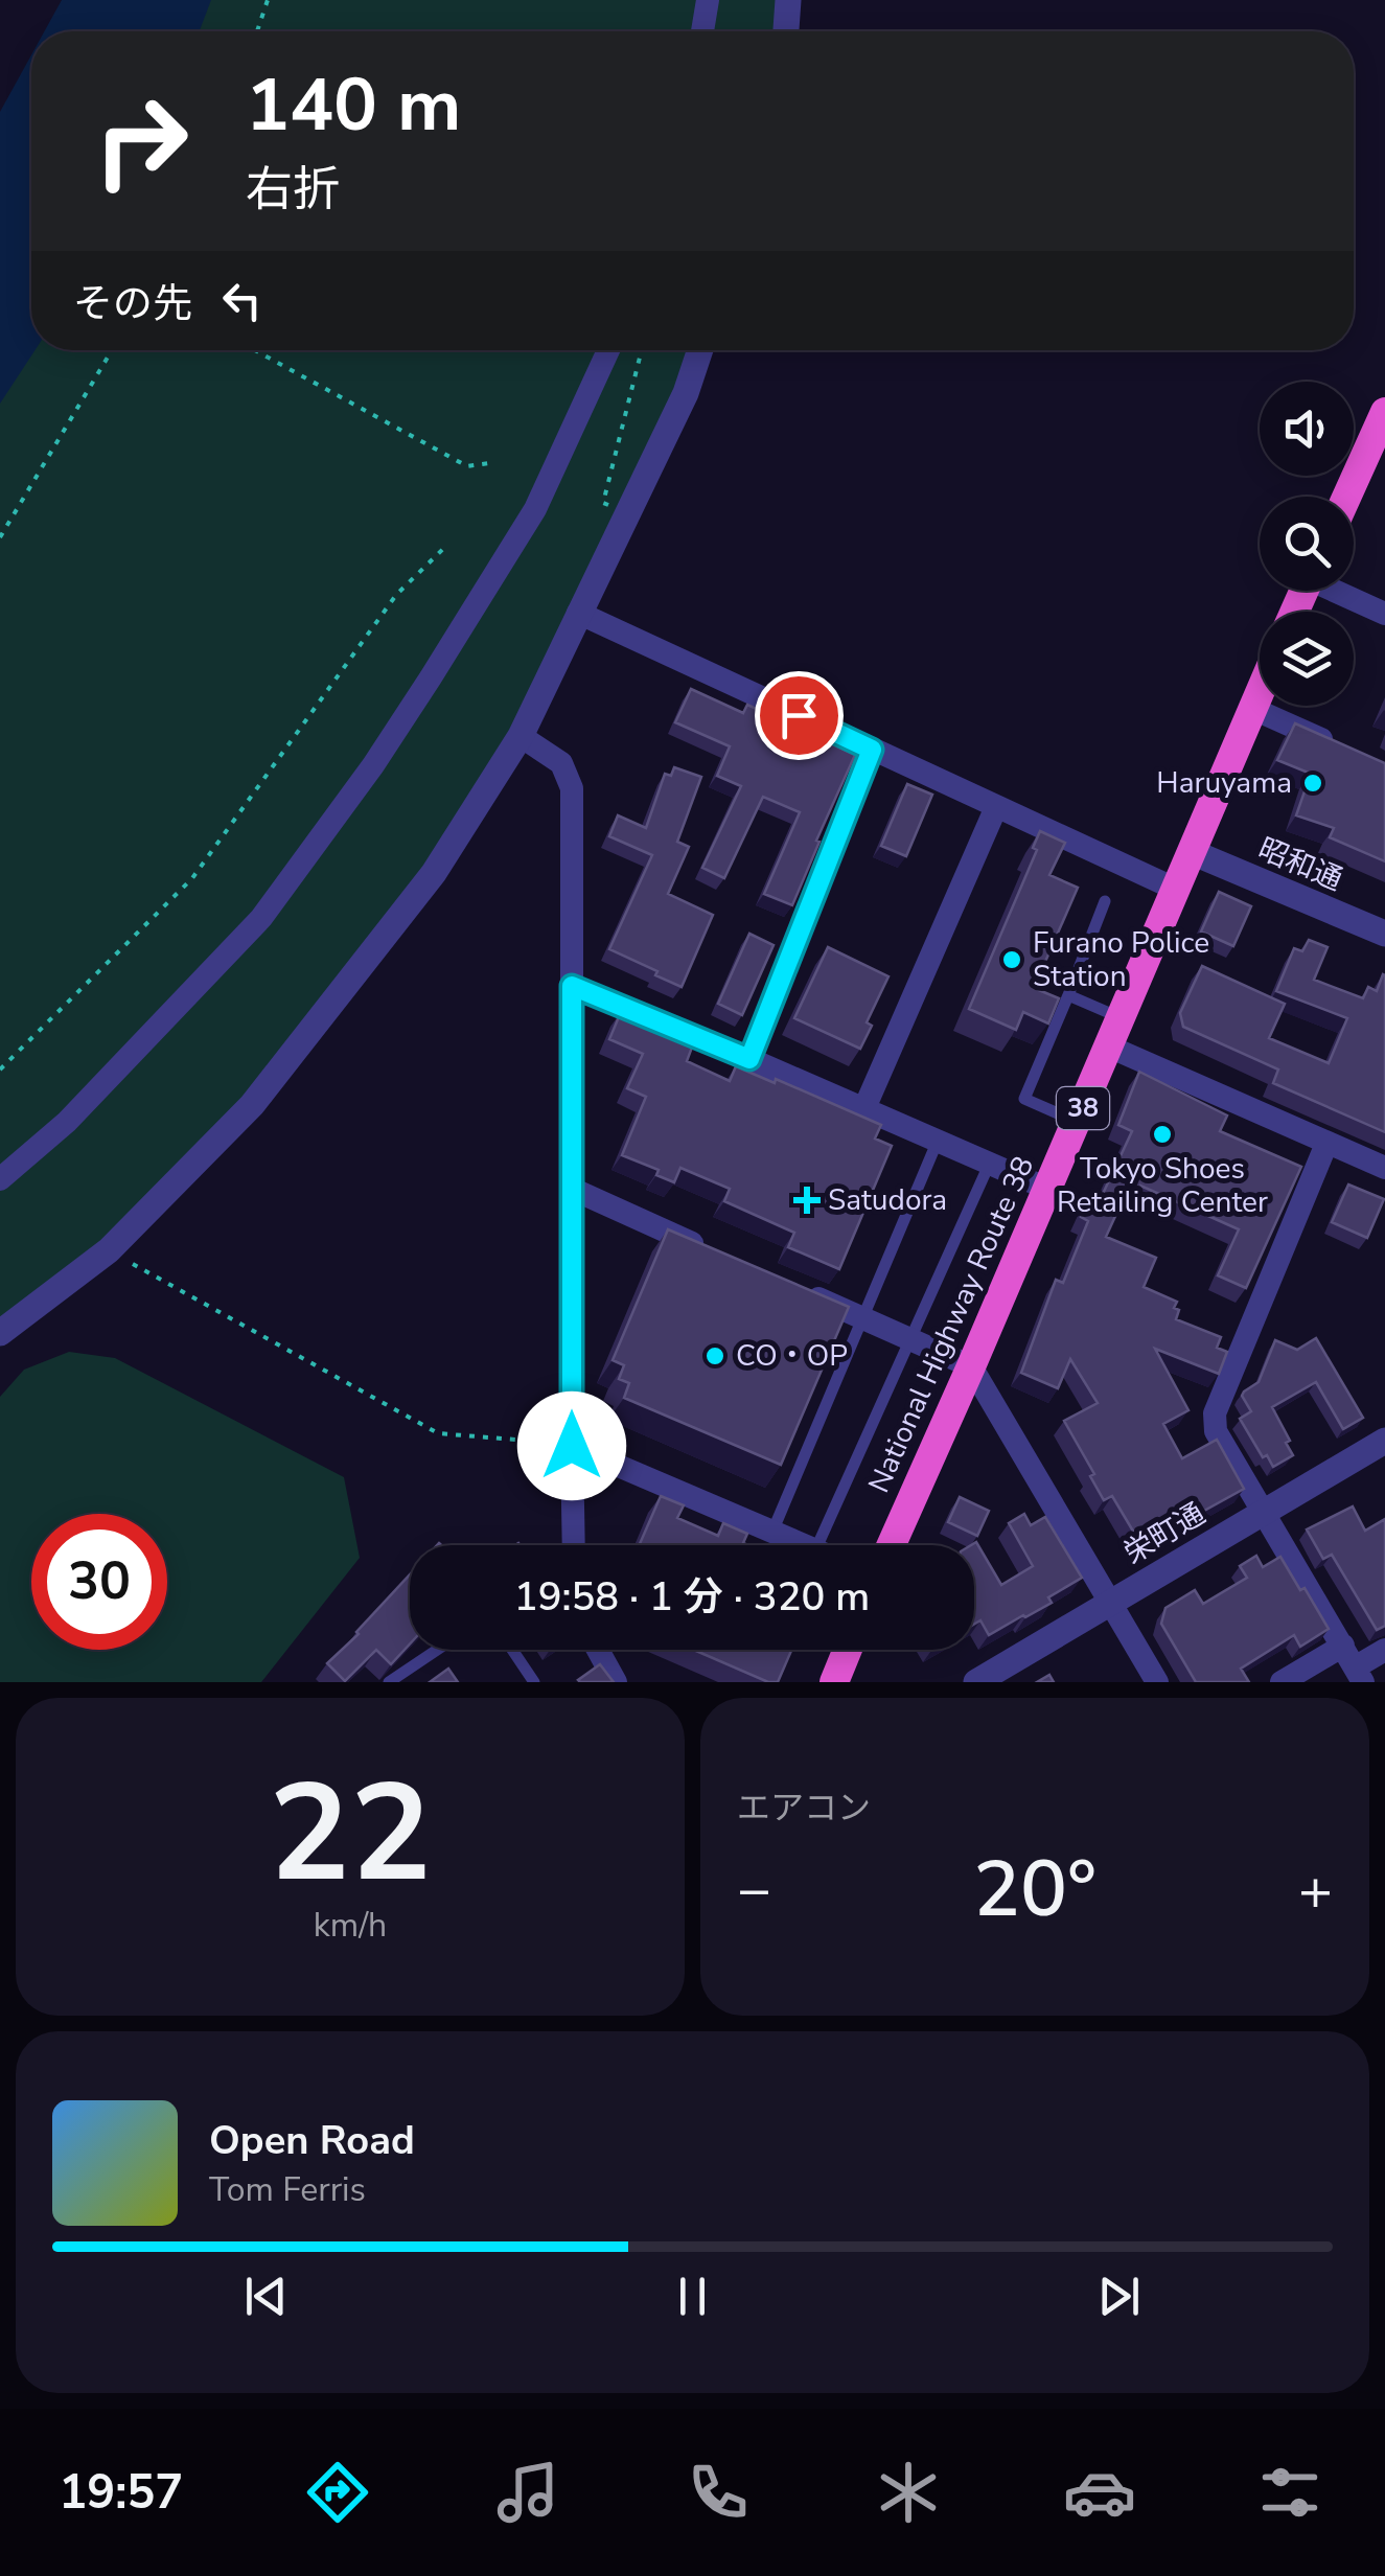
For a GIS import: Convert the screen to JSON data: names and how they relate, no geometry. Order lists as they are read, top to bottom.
{
  "streets": {
    "highway": ["38", "National Highway Route 38"],
    "street": ["昭和通", "栄町通"]
  },
  "crossings": [
    ["昭和通", "National Highway Route 38"]
  ],
  "places": {
    "other": [
      "Haruyama",
      "Furano Police Station",
      "Tokyo Shoes Retailing Center",
      "CO・OP"
    ],
    "health": ["Satudora"]
  },
  "page": {
    "turn": ["140 m", "右折"],
    "then": "その先",
    "limit": "30",
    "trip": "19:58 · 1 分 · 320 m",
    "tile": [
      ["22", "km/h"],
      "エアコン"
    ],
    "heat": ["−", "20°", "+"],
    "song": ["Open Road", "Tom Ferris"],
    "tabs": "19:57"
  }
}
